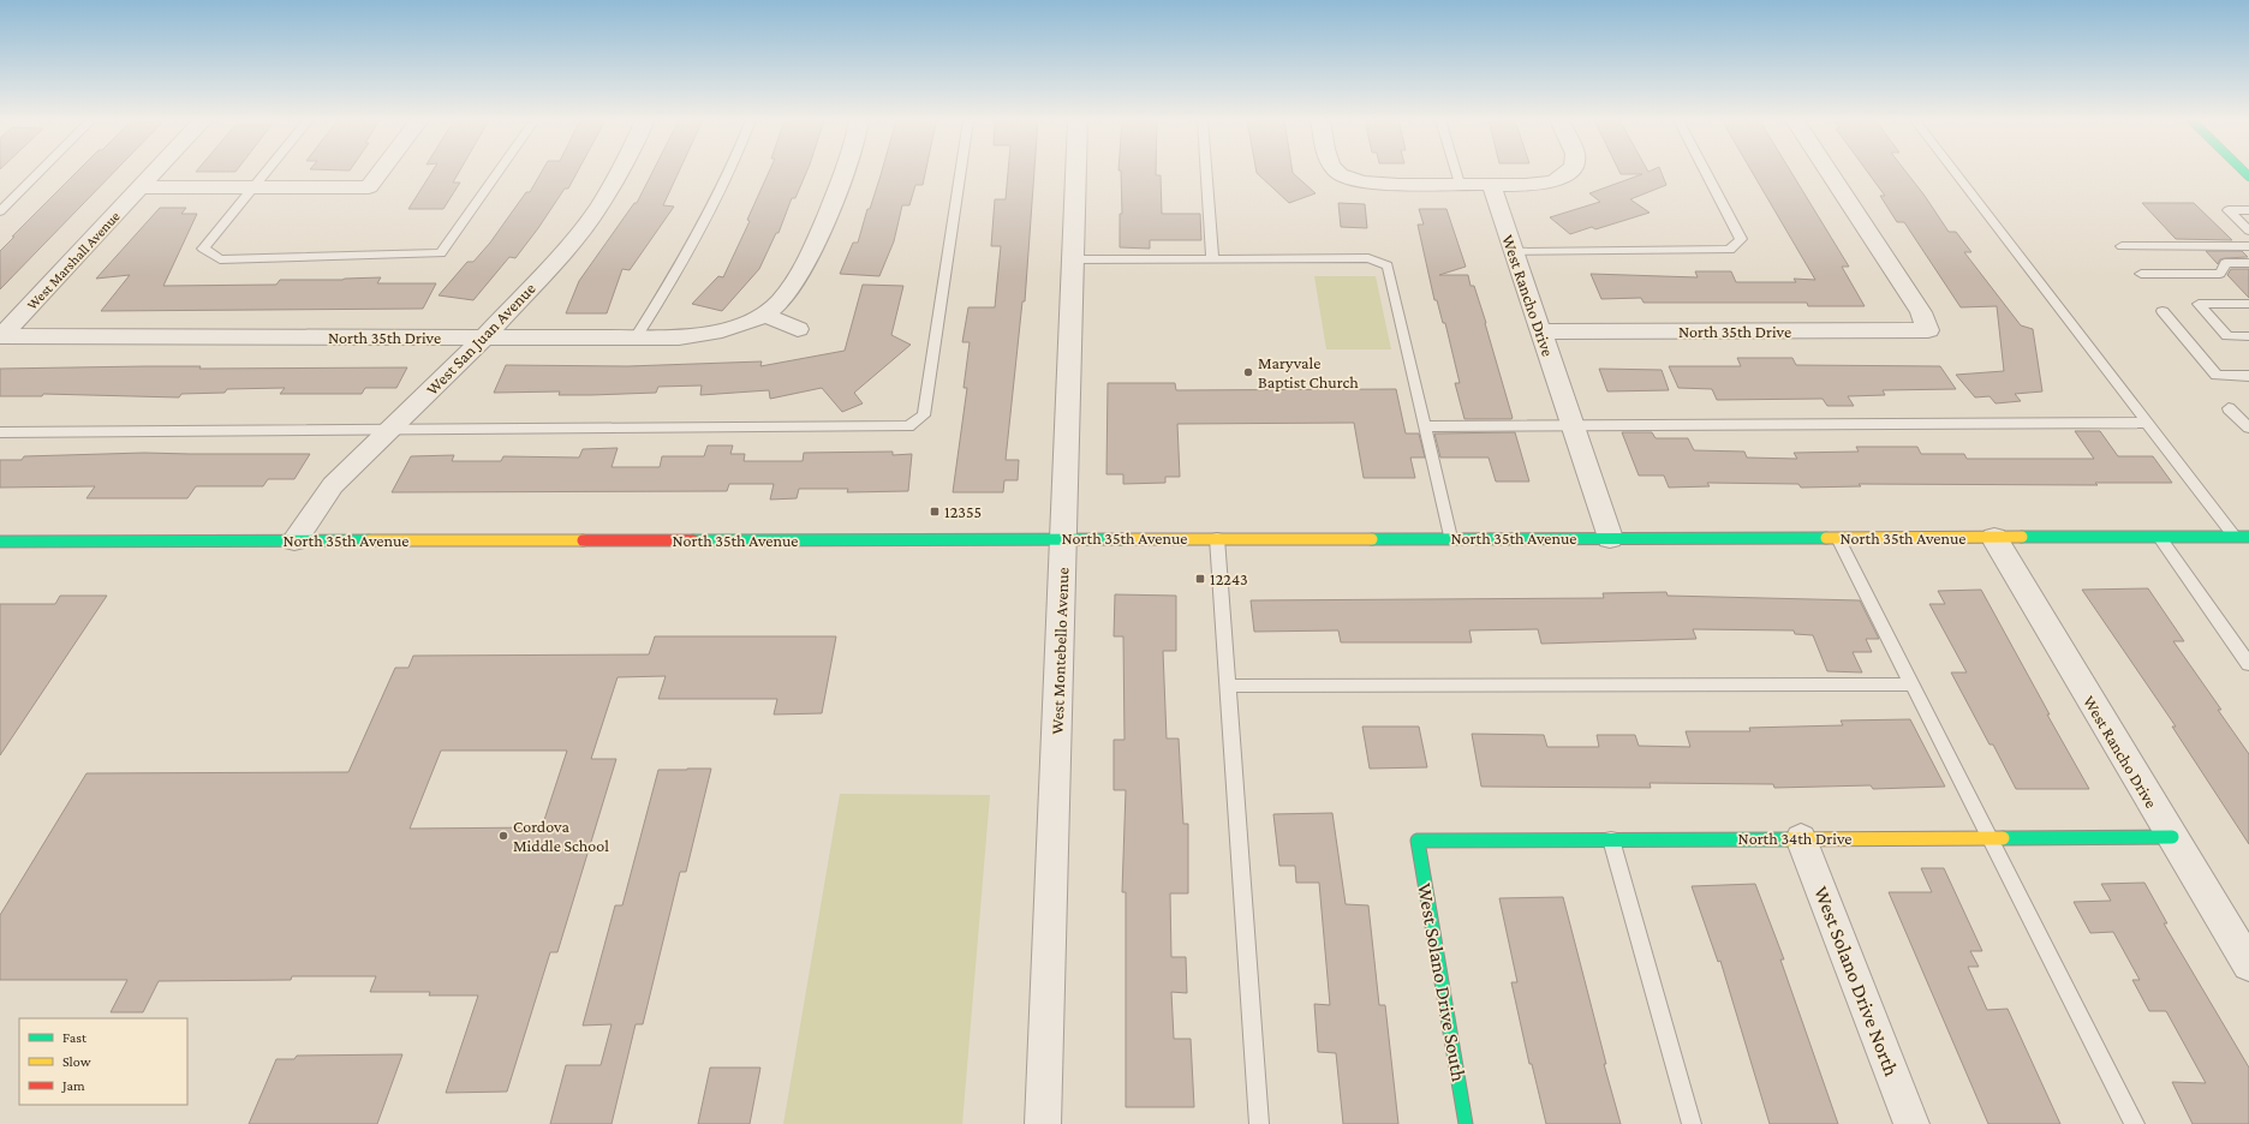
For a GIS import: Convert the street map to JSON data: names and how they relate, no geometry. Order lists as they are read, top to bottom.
{
  "streets": {
    "main road": ["North 35th Avenue", "North 34th Drive", "West Solano Drive South"],
    "street": [
      "West Marshall Avenue",
      "West Rancho Drive",
      "North 35th Drive",
      "West San Juan Avenue",
      "West Montebello Avenue",
      "West Solano Drive North"
    ]
  },
  "crossings": [
    ["West Marshall Avenue", "North 35th Drive"],
    ["West Rancho Drive", "North 35th Drive"],
    ["West Rancho Drive", "North 35th Avenue"],
    ["West Rancho Drive", "North 34th Drive"],
    ["North 35th Drive", "West San Juan Avenue"],
    ["West San Juan Avenue", "North 35th Avenue"],
    ["North 35th Avenue", "West Montebello Avenue"],
    ["North 34th Drive", "West Solano Drive North"],
    ["North 34th Drive", "West Solano Drive South"]
  ],
  "places": {
    "other": ["Maryvale Baptist Church", "Cordova Middle School"],
    "transit": ["12355", "12243"]
  },
  "legend": ["Fast", "Slow", "Jam"]
}
